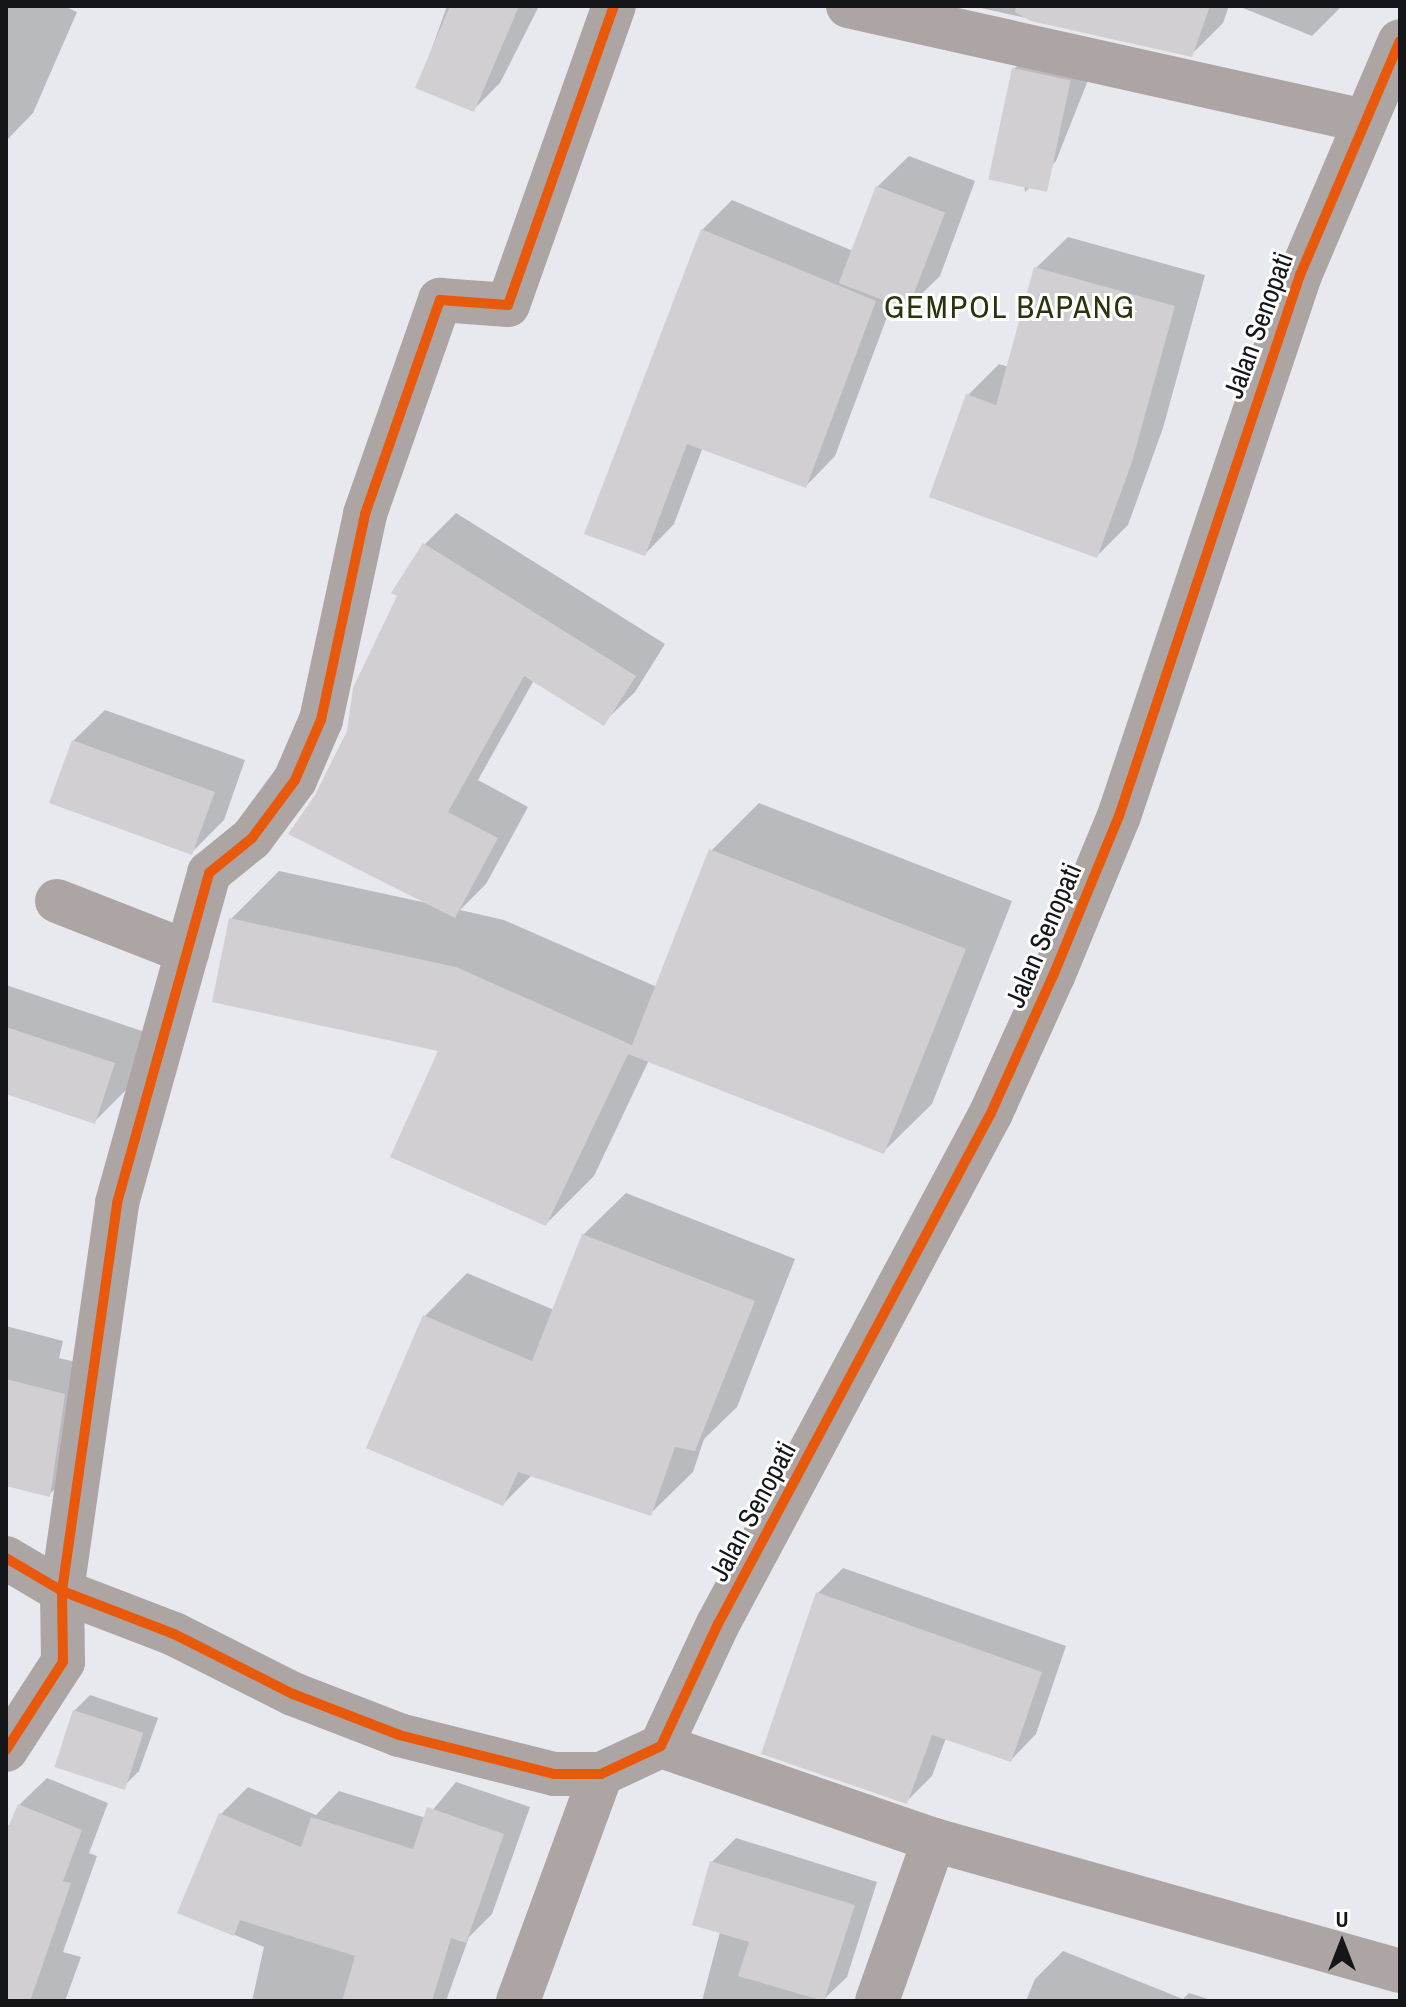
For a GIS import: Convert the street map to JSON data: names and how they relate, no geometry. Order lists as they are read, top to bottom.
{
  "streets": {
    "street": ["Jalan Senopati"]
  },
  "districts": ["GEMPOL BAPANG"],
  "north": "top"
}
